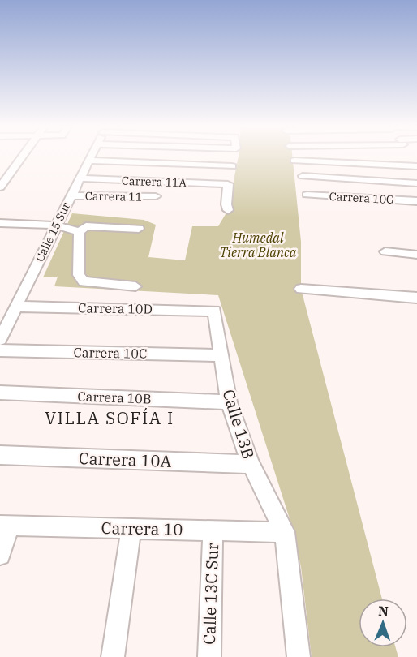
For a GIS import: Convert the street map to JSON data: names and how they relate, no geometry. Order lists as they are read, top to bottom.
{
  "streets": {
    "street": [
      "Carrera 11A",
      "Carrera 11",
      "Carrera 10G",
      "Calle 15 Sur",
      "Carrera 10D",
      "Carrera 10C",
      "Carrera 10B",
      "Calle 13B",
      "Carrera 10A",
      "Carrera 10",
      "Calle 13C Sur"
    ]
  },
  "crossings": [
    ["Carrera 11A", "Calle 15 Sur"],
    ["Carrera 11", "Calle 15 Sur"],
    ["Calle 15 Sur", "Carrera 10D"],
    ["Carrera 10D", "Calle 13B"],
    ["Carrera 10C", "Calle 13B"],
    ["Carrera 10B", "Calle 13B"],
    ["Calle 13B", "Carrera 10A"],
    ["Calle 13B", "Carrera 10"],
    ["Carrera 10", "Calle 13C Sur"]
  ],
  "districts": ["VILLA SOFÍA I"],
  "parks": ["Humedal Tierra Blanca"],
  "north": "top"
}
